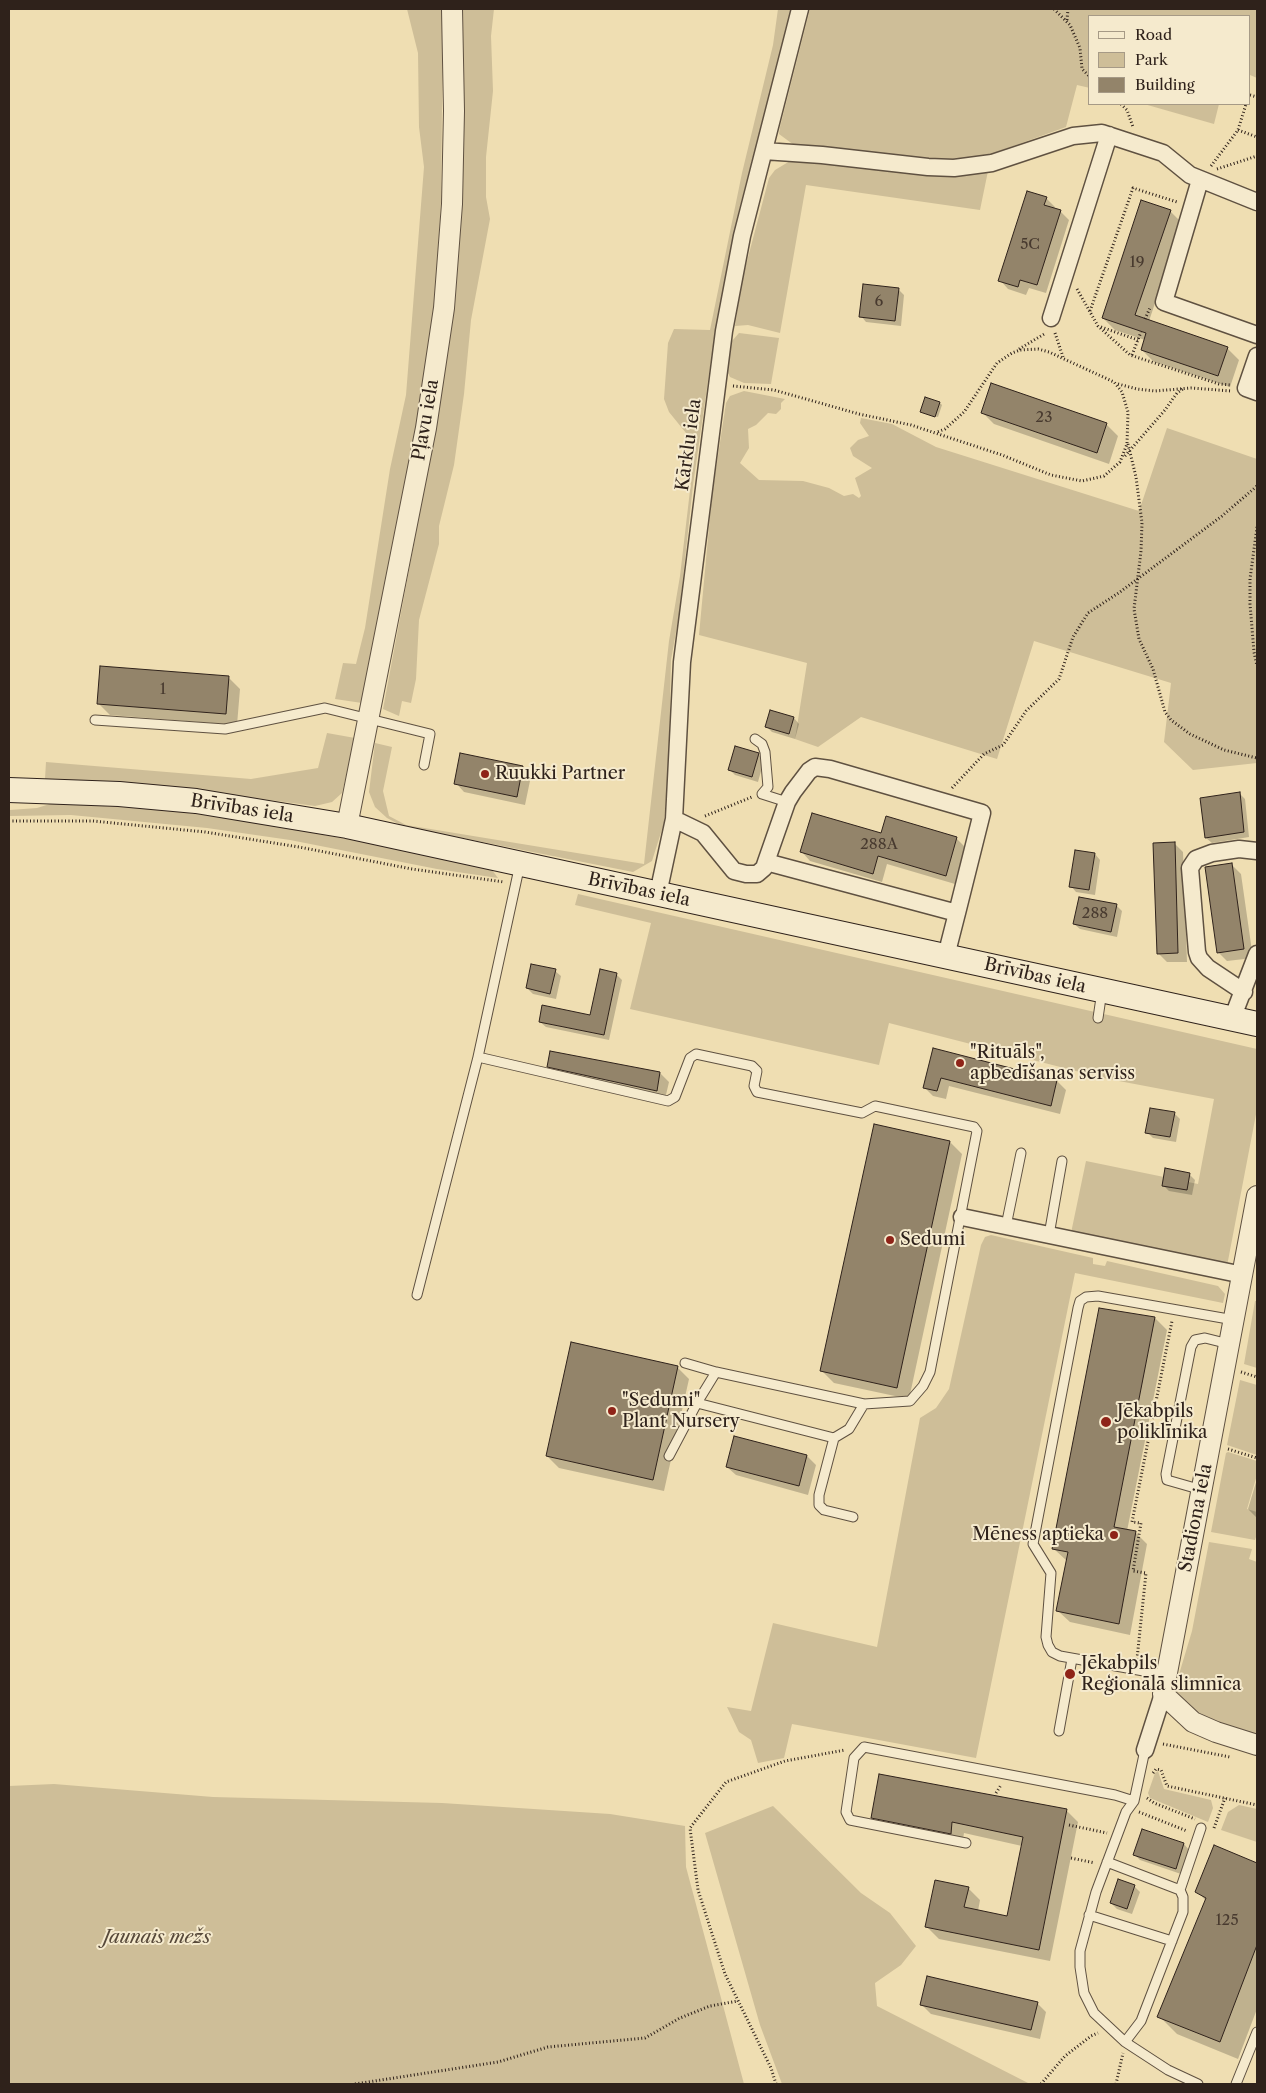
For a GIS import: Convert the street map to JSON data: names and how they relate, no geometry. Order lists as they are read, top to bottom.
{
  "streets": {
    "main road": ["Brīvības iela"],
    "street": ["Pļavu iela", "Kārklu iela", "Stadiona iela"]
  },
  "crossings": [
    ["Pļavu iela", "Brīvības iela"],
    ["Kārklu iela", "Brīvības iela"]
  ],
  "parks": ["Jaunais mežs"],
  "places": [
    "Ruukki Partner",
    "\"Rituāls\", apbedīšanas serviss",
    "Sedumi",
    "\"Sedumi\" Plant Nursery",
    "Jēkabpils poliklīnika",
    "Mēness aptieka",
    "Jēkabpils Reģionālā slimnīca"
  ],
  "house_numbers": [
    "5C",
    "19",
    "6",
    "23",
    "1",
    "288A",
    "288",
    "125"
  ],
  "legend": ["Road", "Park", "Building"]
}
